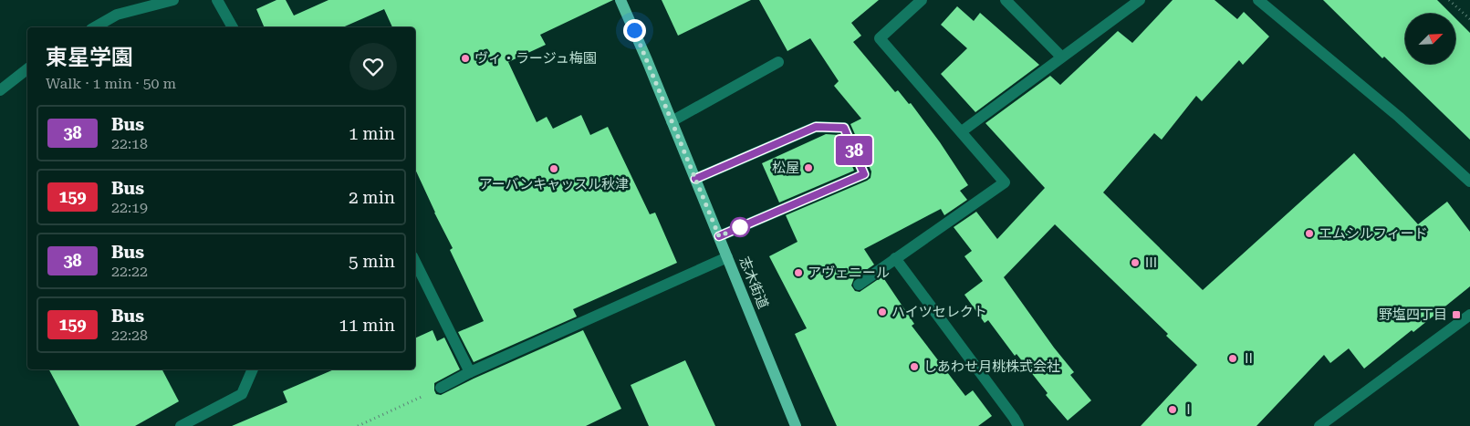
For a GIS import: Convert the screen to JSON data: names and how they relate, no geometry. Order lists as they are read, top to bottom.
{
  "streets": {
    "main road": ["志木街道"]
  },
  "places": {
    "other": [
      "ヴィ・ラージュ梅園",
      "松屋",
      "アーバンキャッスル秋津",
      "エムシルフィード",
      "Ⅲ",
      "アヴェニール",
      "ハイツセレクト",
      "Ⅱ",
      "しあわせ月桃株式会社",
      "Ⅰ"
    ],
    "transit": ["野塩四丁目"]
  },
  "lines": ["bus line 38"],
  "north": "top right",
  "page": {
    "on_map": "38",
    "heading": ["東星学園", "Walk · 1 min · 50 m"],
    "list": [
      {
        "mark": "38",
        "name": "Bus",
        "note": "22:18",
        "value": "1 min"
      },
      {
        "mark": "159",
        "name": "Bus",
        "note": "22:19",
        "value": "2 min"
      },
      {
        "mark": "38",
        "name": "Bus",
        "note": "22:22",
        "value": "5 min"
      },
      {
        "mark": "159",
        "name": "Bus",
        "note": "22:28",
        "value": "11 min"
      }
    ]
  }
}
